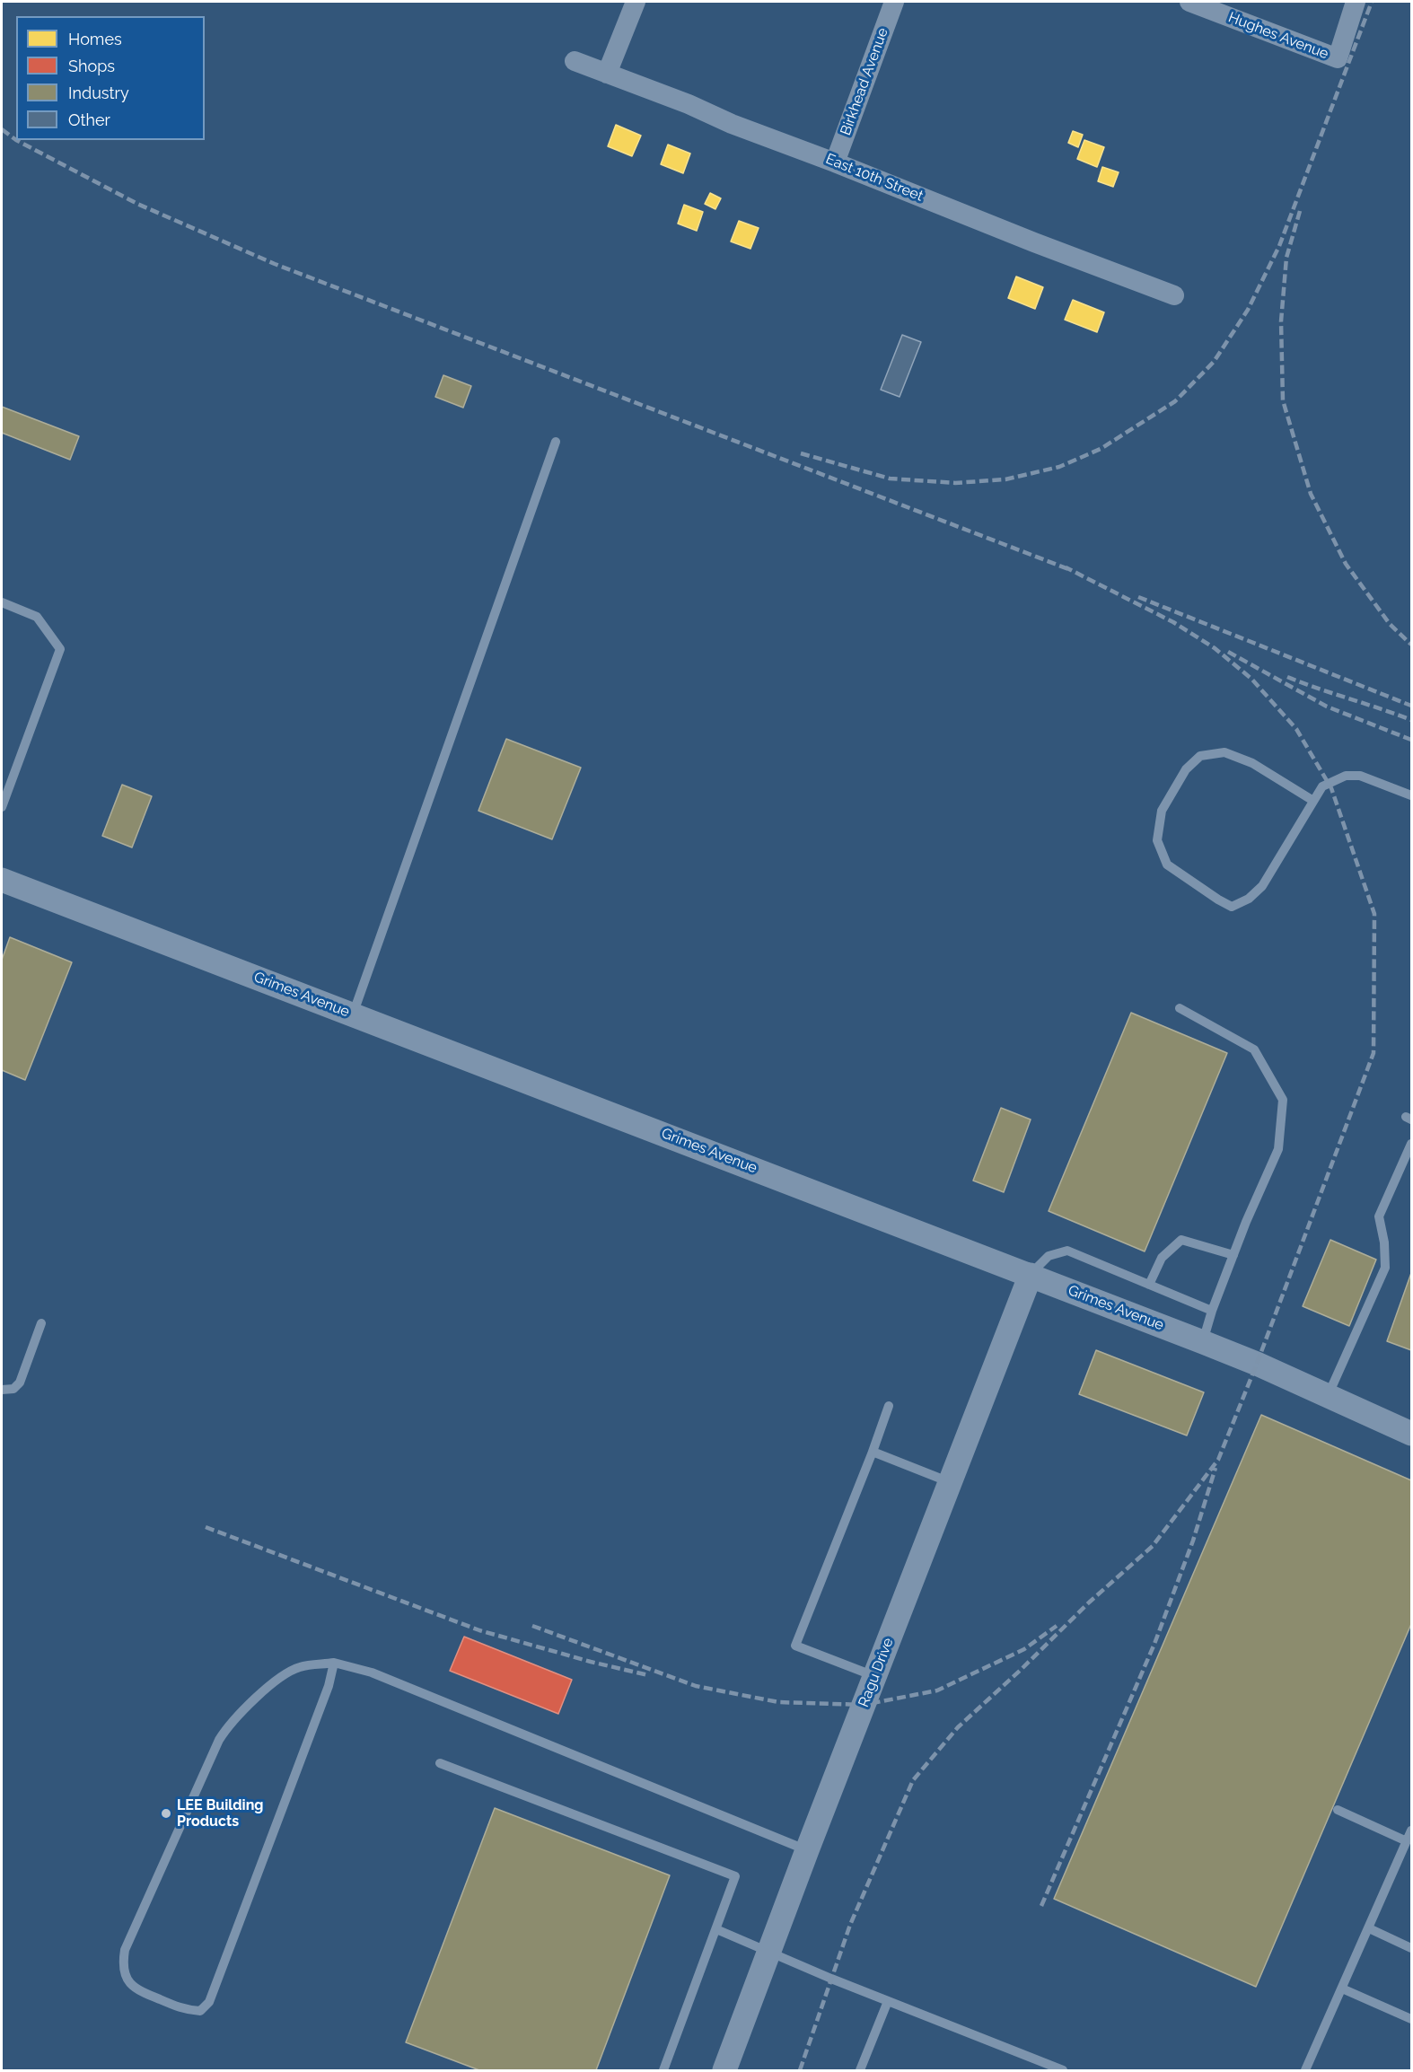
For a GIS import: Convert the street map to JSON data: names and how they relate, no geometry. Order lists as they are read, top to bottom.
{
  "streets": {
    "street": [
      "Hughes Avenue",
      "Birkhead Avenue",
      "East 10th Street",
      "Grimes Avenue",
      "Ragu Drive"
    ]
  },
  "crossings": [
    ["Birkhead Avenue", "East 10th Street"],
    ["Grimes Avenue", "Ragu Drive"]
  ],
  "places": ["LEE Building Products"],
  "legend": [
    "Homes",
    "Shops",
    "Industry",
    "Other"
  ]
}
